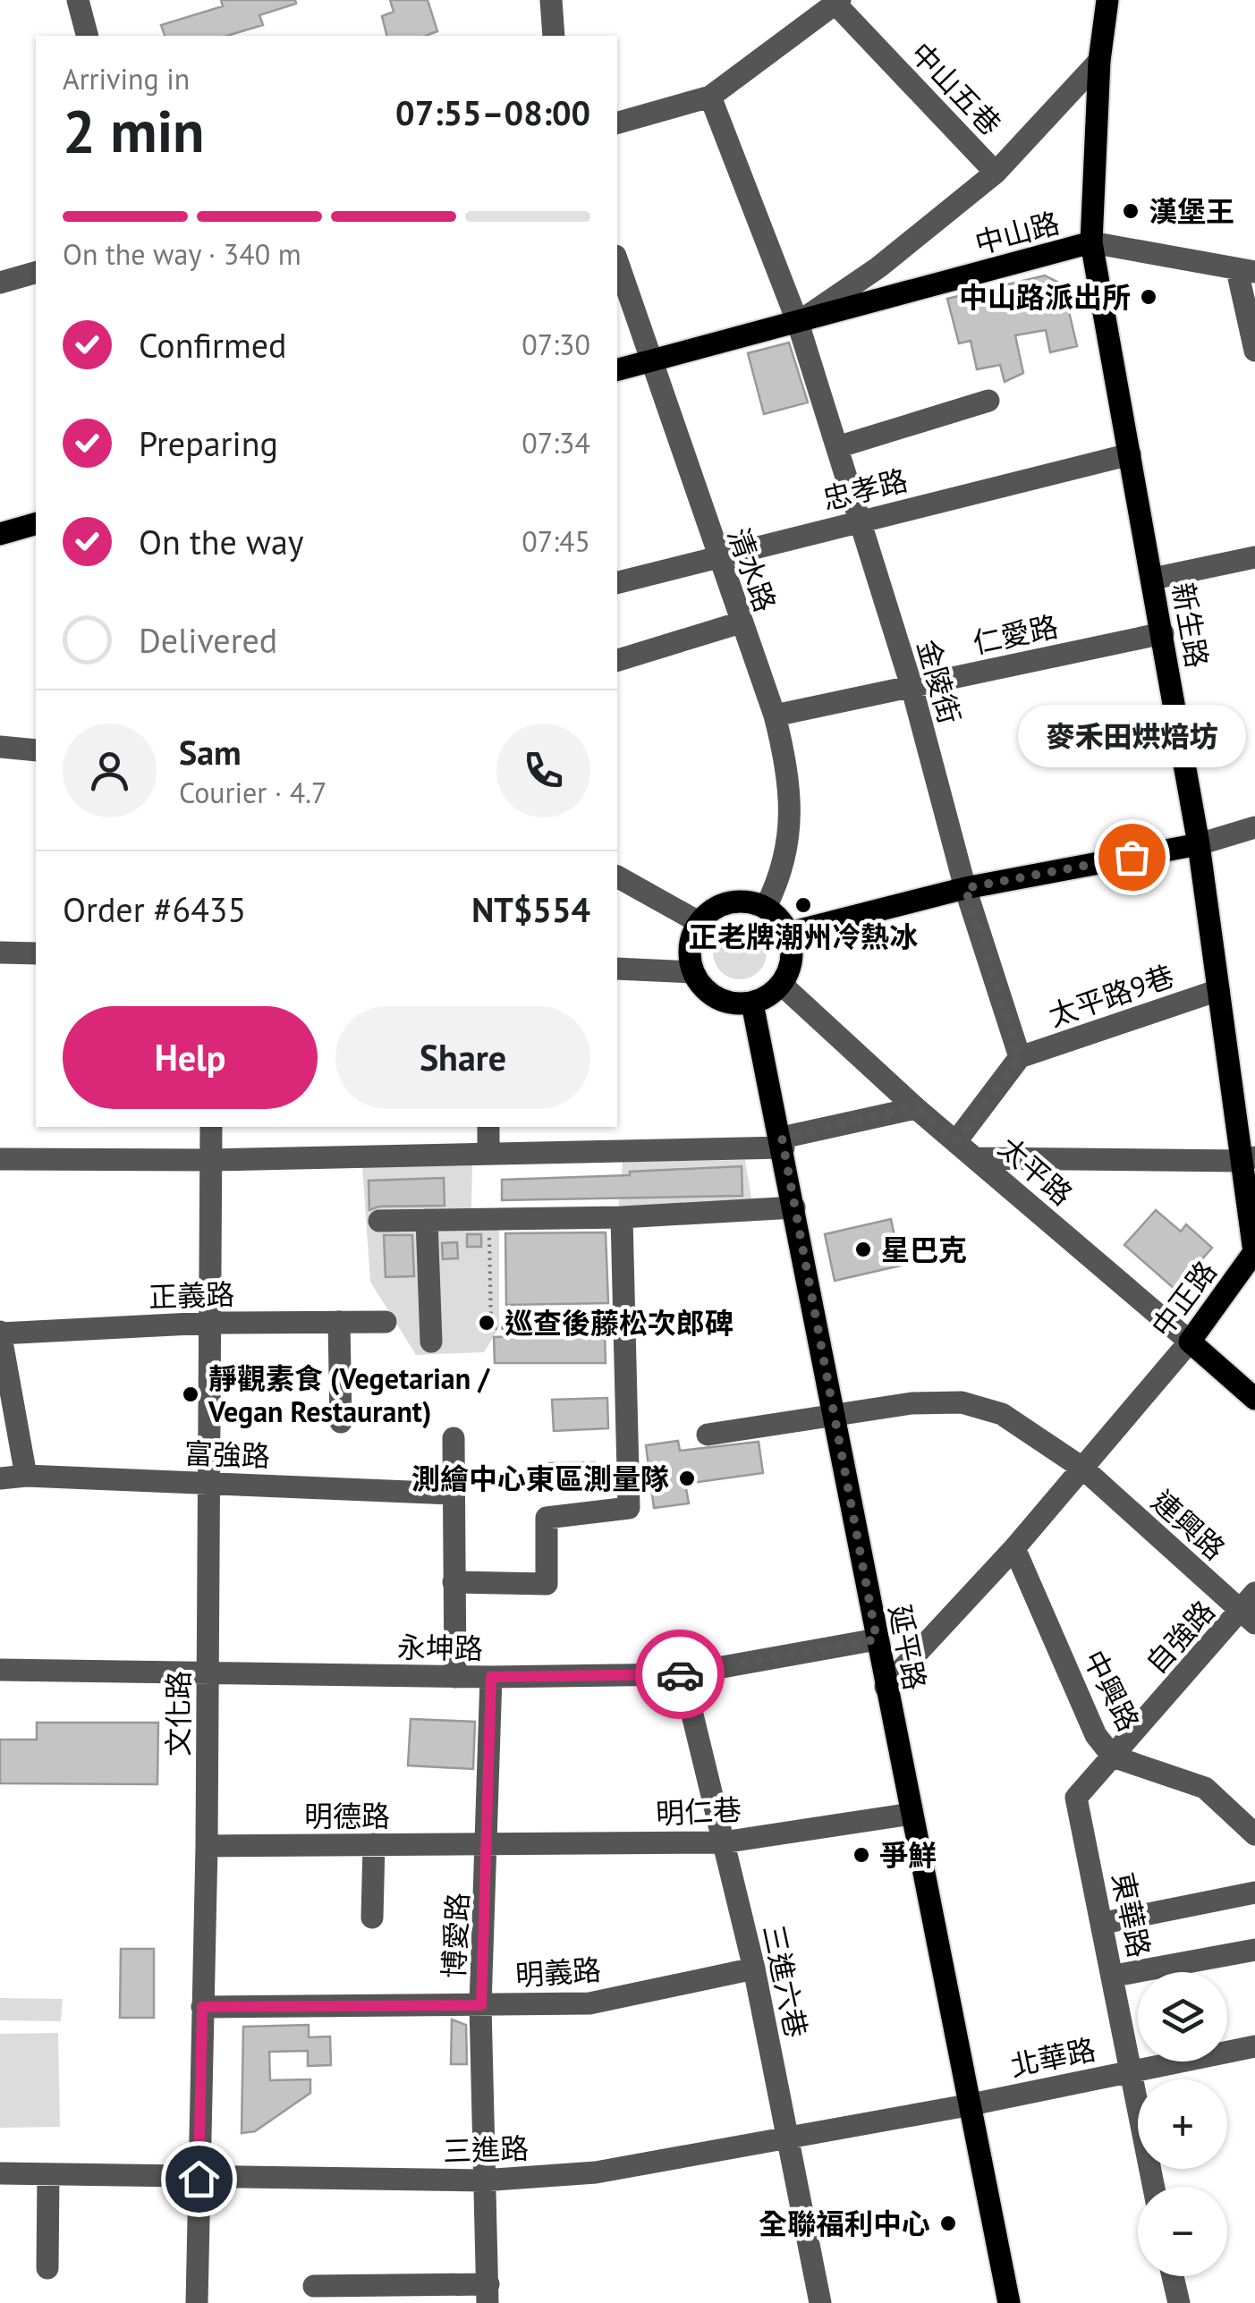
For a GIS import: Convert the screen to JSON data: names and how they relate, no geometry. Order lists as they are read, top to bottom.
{
  "streets": {
    "main road": [
      "中山路",
      "新生路",
      "太平路",
      "中正路",
      "延平路"
    ],
    "street": [
      "中山五巷",
      "忠孝路",
      "清水路",
      "仁愛路",
      "金陵街",
      "太平路9巷",
      "正義路",
      "富強路",
      "連興路",
      "自強路",
      "永坤路",
      "中興路",
      "文化路",
      "明仁巷",
      "明德路",
      "東華路",
      "博愛路",
      "明義路",
      "三進六巷",
      "北華路",
      "三進路"
    ]
  },
  "crossings": [
    ["中山五巷", "中山路"],
    ["中山路", "清水路"],
    ["中山路", "新生路"],
    ["中山路", "金陵街"],
    ["忠孝路", "清水路"],
    ["忠孝路", "新生路"],
    ["忠孝路", "金陵街"],
    ["清水路", "仁愛路"],
    ["清水路", "太平路"],
    ["清水路", "延平路"],
    ["新生路", "仁愛路"],
    ["新生路", "中正路"],
    ["仁愛路", "金陵街"],
    ["金陵街", "太平路9巷"],
    ["太平路9巷", "太平路"],
    ["太平路9巷", "中正路"],
    ["太平路", "中正路"],
    ["太平路", "延平路"],
    ["正義路", "文化路"],
    ["中正路", "連興路"],
    ["中正路", "延平路"],
    ["中正路", "中興路"],
    ["富強路", "文化路"],
    ["連興路", "自強路"],
    ["連興路", "延平路"],
    ["自強路", "中興路"],
    ["自強路", "東華路"],
    ["永坤路", "延平路"],
    ["永坤路", "文化路"],
    ["永坤路", "博愛路"],
    ["永坤路", "三進六巷"],
    ["延平路", "明仁巷"],
    ["延平路", "北華路"],
    ["延平路", "三進路"],
    ["文化路", "明德路"],
    ["文化路", "明義路"],
    ["文化路", "三進路"],
    ["明仁巷", "明德路"],
    ["明仁巷", "博愛路"],
    ["明仁巷", "三進六巷"],
    ["明德路", "博愛路"],
    ["東華路", "北華路"],
    ["博愛路", "明義路"],
    ["博愛路", "三進路"],
    ["明義路", "三進六巷"],
    ["三進六巷", "三進路"],
    ["北華路", "三進路"]
  ],
  "places": [
    "漢堡王",
    "中山路派出所",
    "麥禾田烘焙坊",
    "正老牌潮州冷熱冰",
    "星巴克",
    "巡查後藤松次郎碑",
    "靜觀素食 (Vegetarian / Vegan Restaurant)",
    "測繪中心東區測量隊",
    "爭鮮",
    "全聯福利中心"
  ],
  "page": {
    "heading": ["2 min", "Arriving in", "07:55–08:00"],
    "panel": [
      "Sam",
      "Courier · 4.7",
      "Order #6435",
      "NT$554"
    ],
    "bar": "On the way · 340 m",
    "list": [
      ["Confirmed", "07:30"],
      ["Preparing", "07:34"],
      ["On the way", "07:45"],
      "Delivered"
    ],
    "bubble": "麥禾田烘焙坊",
    "buttons": ["Help", "Share"],
    "map_buttons": ["+", "−"]
  }
}
